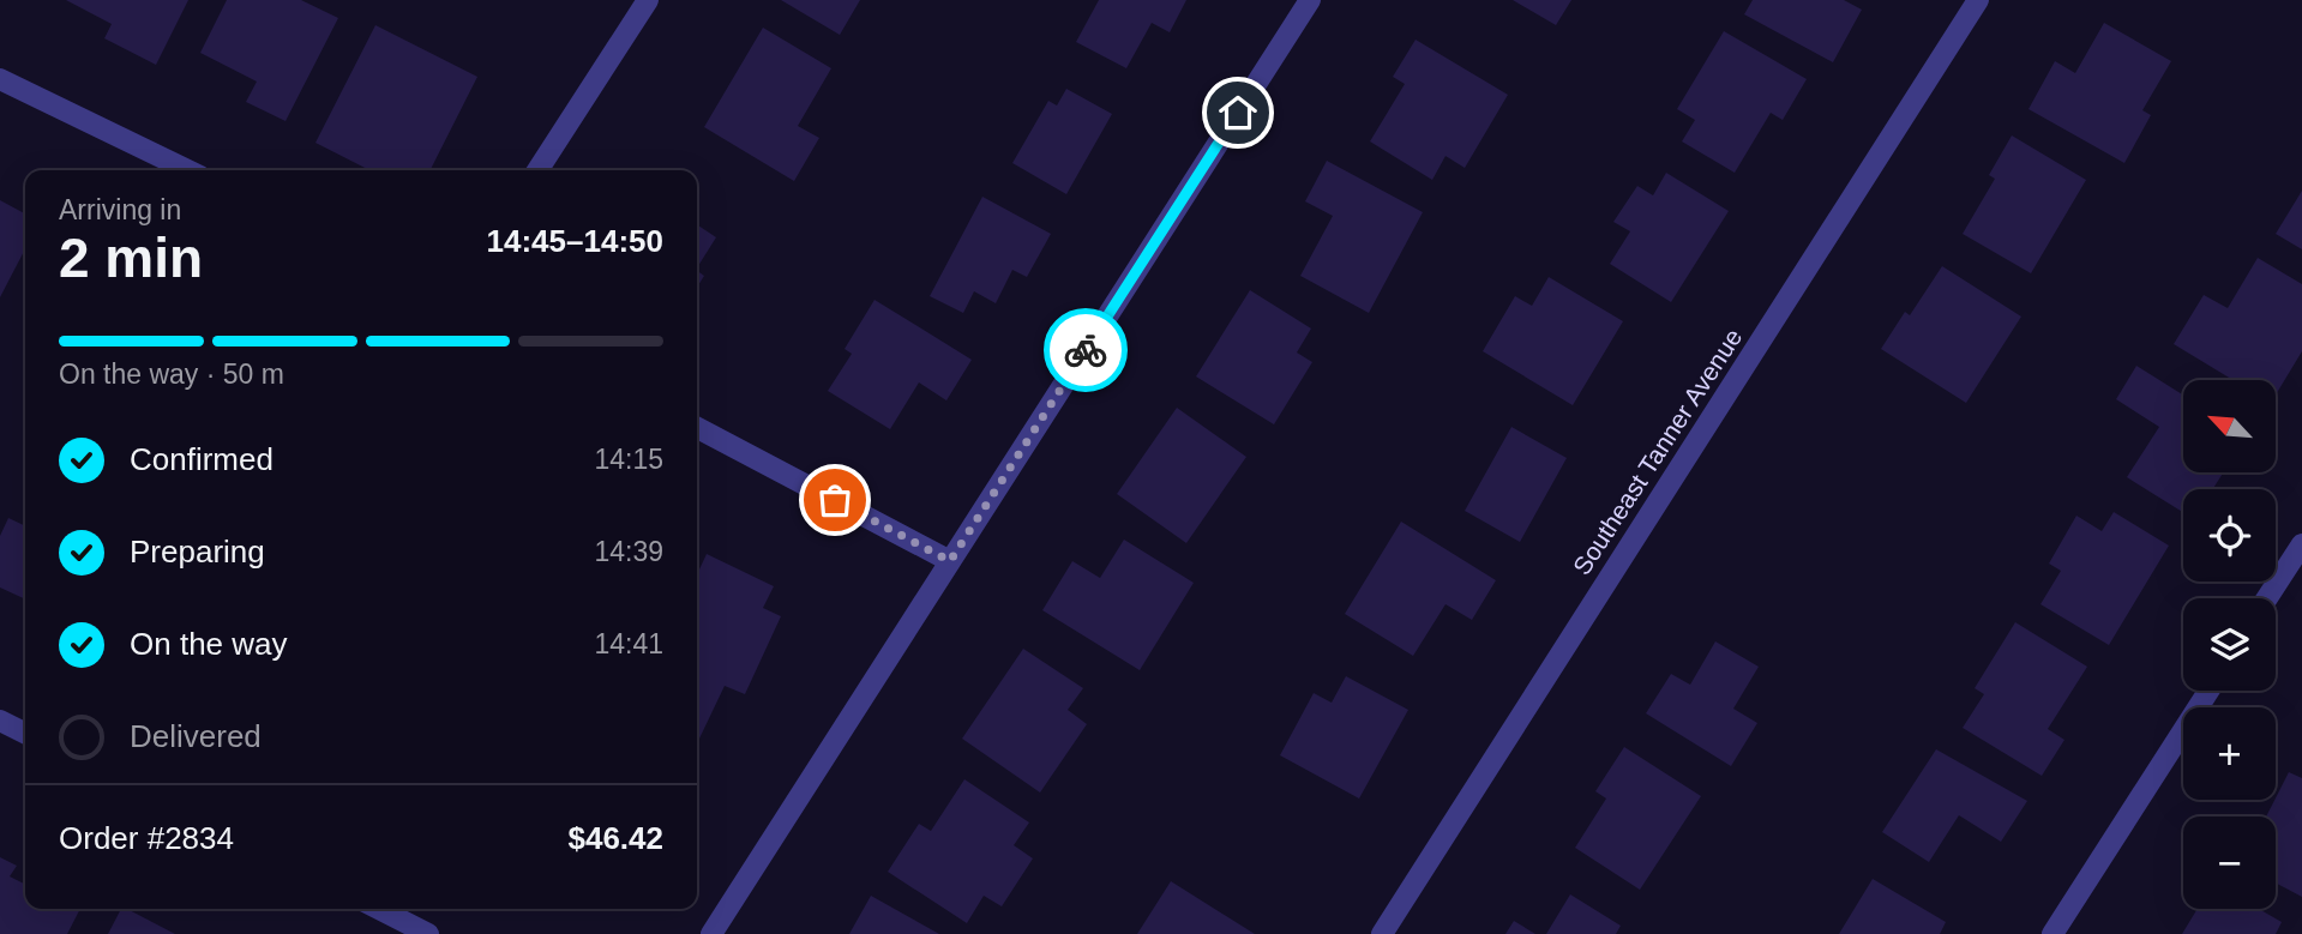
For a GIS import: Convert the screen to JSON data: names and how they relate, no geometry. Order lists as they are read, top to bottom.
{
  "streets": {
    "street": ["Southeast Tanner Avenue"]
  },
  "north": "top left",
  "page": {
    "heading": ["2 min", "Arriving in", "14:45–14:50"],
    "panel": ["Order #2834", "$46.42"],
    "bar": "On the way · 50 m",
    "map_buttons": ["+", "−"],
    "list": [
      ["Confirmed", "14:15"],
      ["Preparing", "14:39"],
      ["On the way", "14:41"],
      "Delivered"
    ]
  }
}
